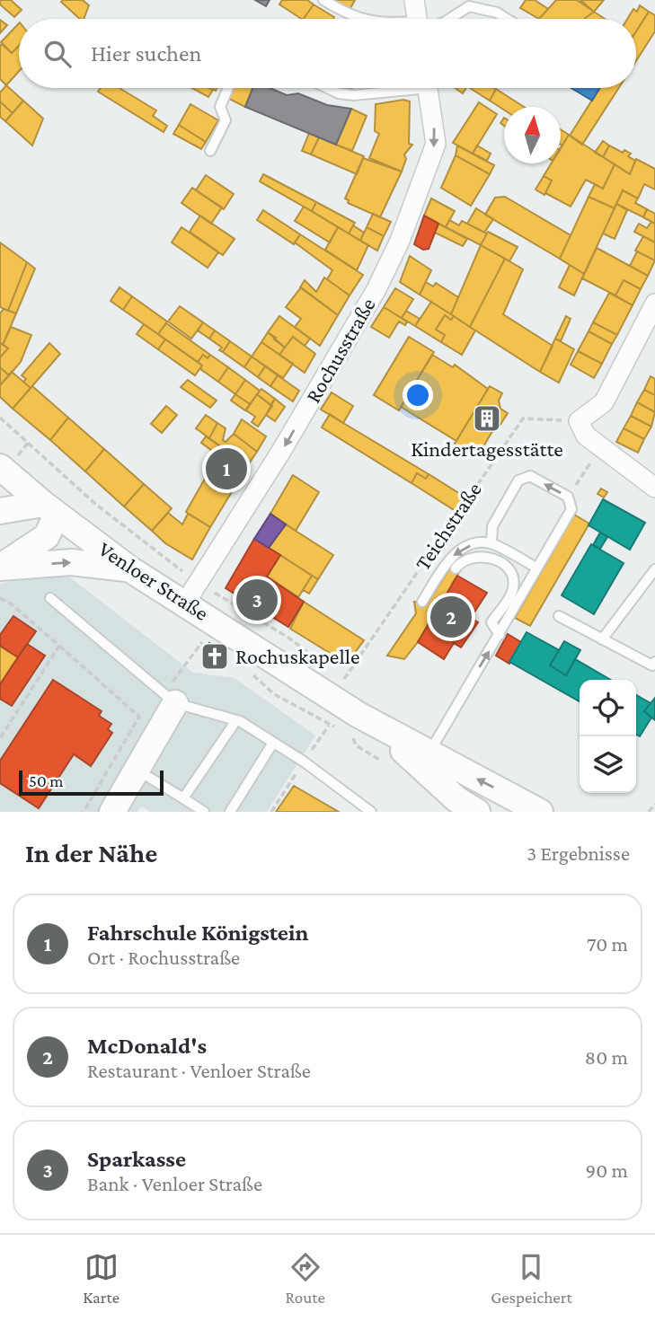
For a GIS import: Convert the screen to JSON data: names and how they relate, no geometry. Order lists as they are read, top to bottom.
{
  "streets": {
    "main road": ["Venloer Straße"],
    "street": ["Rochusstraße"],
    "path": ["Teichstraße"]
  },
  "crossings": [
    ["Rochusstraße", "Venloer Straße"]
  ],
  "one_way": ["Rochusstraße"],
  "places": {
    "building": ["Kindertagesstätte"],
    "church": ["Rochuskapelle"]
  },
  "scale_bar": "50 m",
  "north": "top",
  "page": {
    "search": "Hier suchen",
    "pins": ["1", "3", "2"],
    "scale": "50 m",
    "heading": ["In der Nähe", "3 Ergebnisse"],
    "list": [
      {
        "mark": "1",
        "name": "Fahrschule Königstein",
        "note": "Ort · Rochusstraße",
        "value": "70 m"
      },
      {
        "mark": "2",
        "name": "McDonald's",
        "note": "Restaurant · Venloer Straße",
        "value": "80 m"
      },
      {
        "mark": "3",
        "name": "Sparkasse",
        "note": "Bank · Venloer Straße",
        "value": "90 m"
      }
    ],
    "nav": ["Karte", "Route", "Gespeichert"]
  }
}
